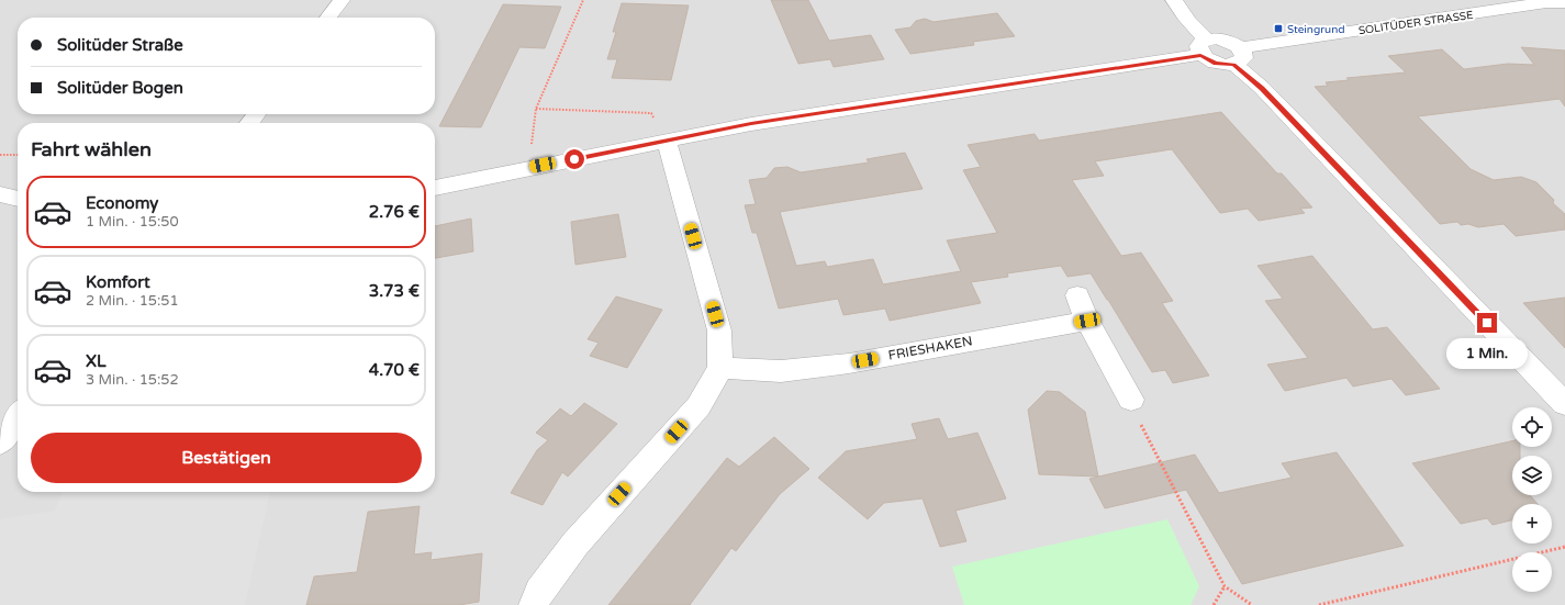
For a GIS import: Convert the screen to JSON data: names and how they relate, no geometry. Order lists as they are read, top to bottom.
{
  "streets": {
    "street": ["SOLITÜDER STRASSE", "FRIESHAKEN"]
  },
  "places": {
    "transit": ["Steingrund"]
  },
  "page": {
    "banner": ["Solitüder Straße", "Solitüder Bogen"],
    "heading": "Fahrt wählen",
    "list": [
      {
        "name": "Economy",
        "note": "1 Min. · 15:50",
        "value": "2.76 €"
      },
      {
        "name": "Komfort",
        "note": "2 Min. · 15:51",
        "value": "3.73 €"
      },
      {
        "name": "XL",
        "note": "3 Min. · 15:52",
        "value": "4.70 €"
      }
    ],
    "bubble": "1 Min.",
    "map_buttons": ["+", "−"],
    "buttons": "Bestätigen"
  }
}
